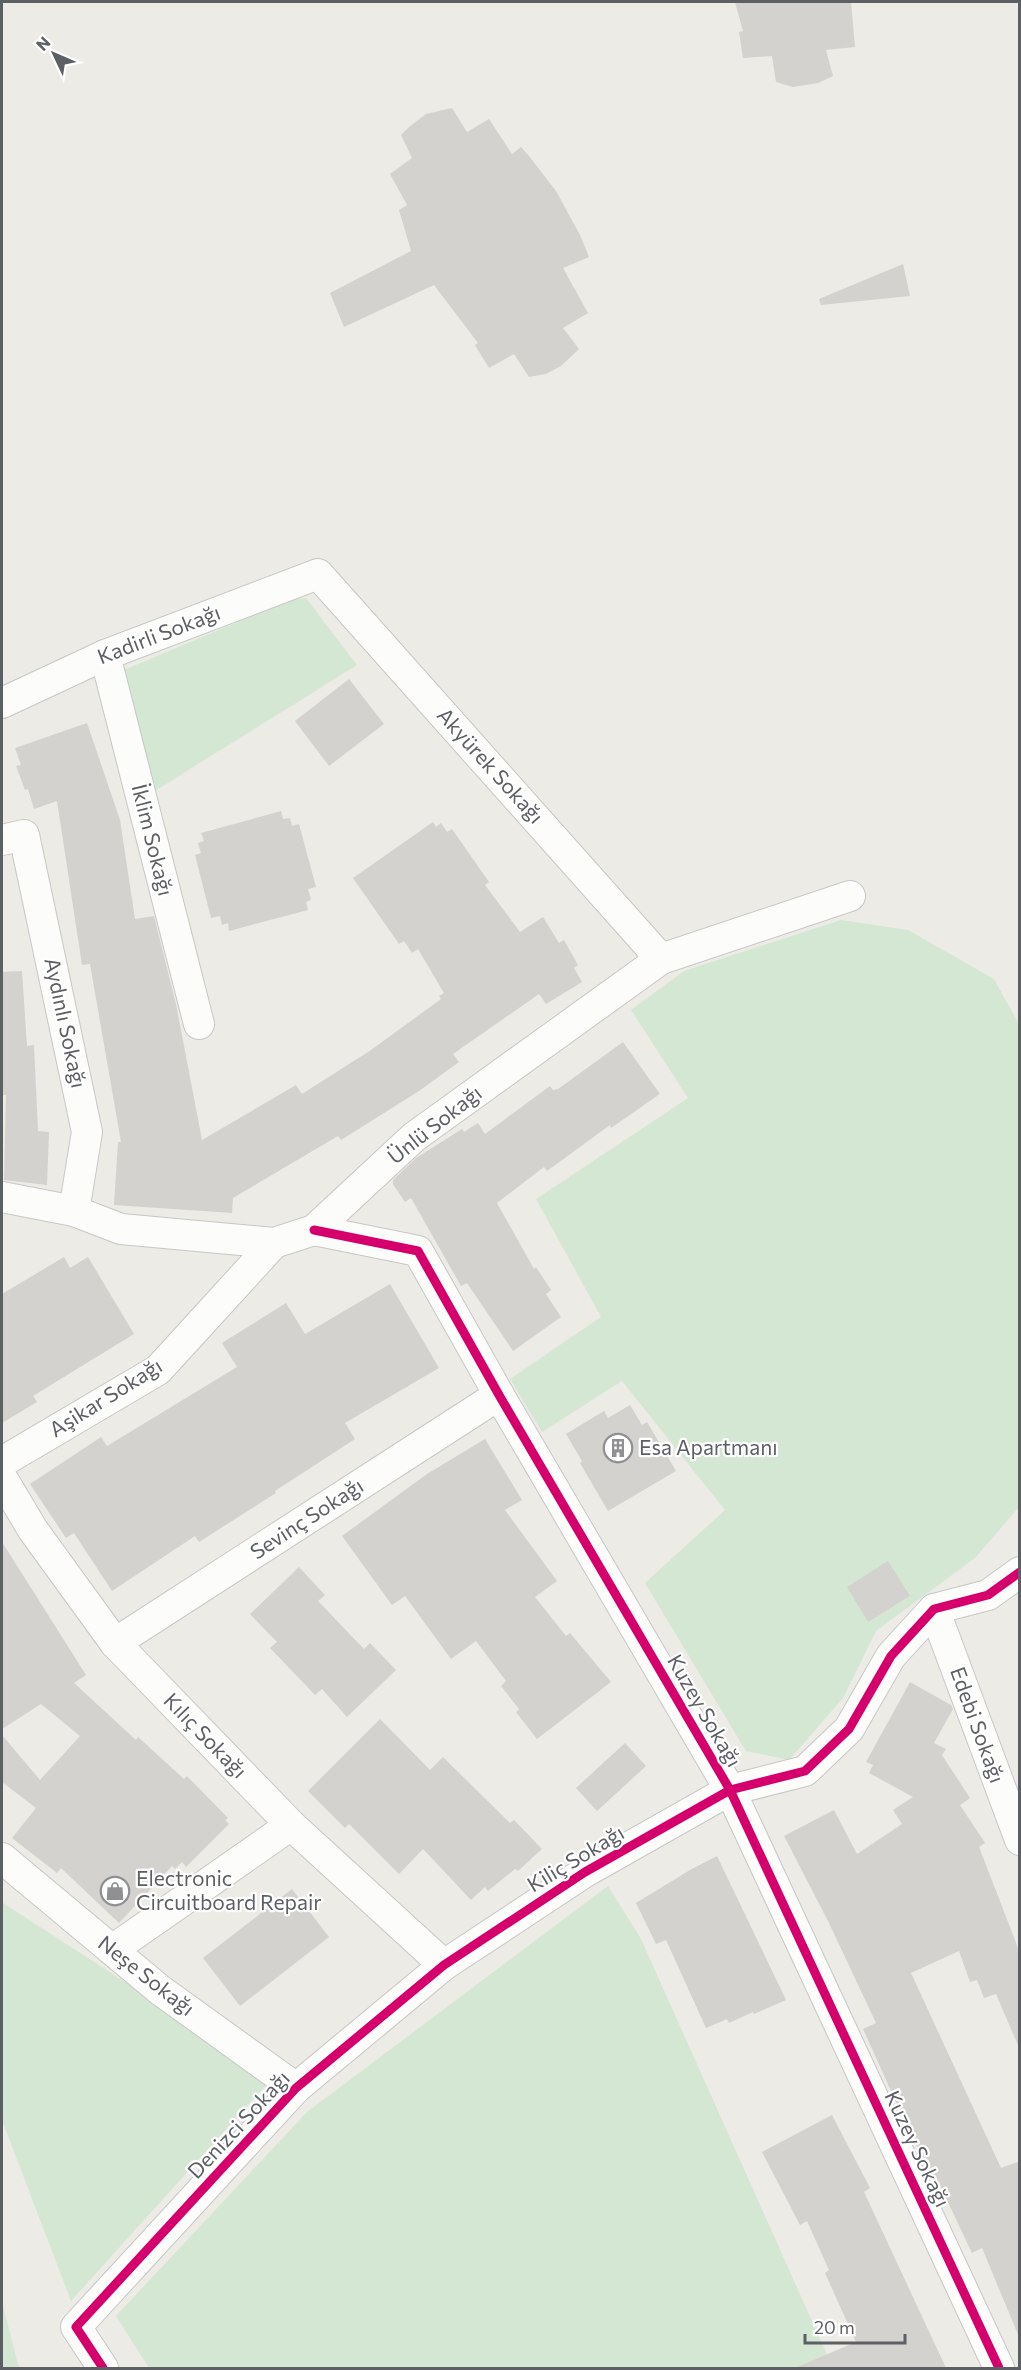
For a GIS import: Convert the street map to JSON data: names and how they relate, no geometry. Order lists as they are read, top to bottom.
{
  "streets": {
    "street": [
      "Kadirli Sokağı",
      "Akyürek Sokağı",
      "İklim Sokağı",
      "Aydınlı Sokağı",
      "Ünlü Sokağı",
      "Aşikar Sokağı",
      "Sevinç Sokağı",
      "Kuzey Sokağı",
      "Edebi Sokağı",
      "Kılıç Sokağı",
      "Kiliç Sokağı",
      "Neşe Sokağı",
      "Denizci Sokağı"
    ]
  },
  "crossings": [
    ["Kadirli Sokağı", "Akyürek Sokağı"],
    ["Kadirli Sokağı", "İklim Sokağı"],
    ["Akyürek Sokağı", "Ünlü Sokağı"],
    ["Aydınlı Sokağı", "Ünlü Sokağı"],
    ["Ünlü Sokağı", "Aşikar Sokağı"],
    ["Ünlü Sokağı", "Kuzey Sokağı"],
    ["Sevinç Sokağı", "Kuzey Sokağı"],
    ["Sevinç Sokağı", "Kılıç Sokağı"],
    ["Kuzey Sokağı", "Kiliç Sokağı"],
    ["Edebi Sokağı", "Kiliç Sokağı"],
    ["Kılıç Sokağı", "Kiliç Sokağı"],
    ["Kılıç Sokağı", "Denizci Sokağı"],
    ["Kiliç Sokağı", "Denizci Sokağı"],
    ["Neşe Sokağı", "Denizci Sokağı"]
  ],
  "places": {
    "building": ["Esa Apartmanı"],
    "shop": ["Electronic Circuitboard Repair"]
  },
  "scale_bar": "20 m",
  "north": "top left"
}
